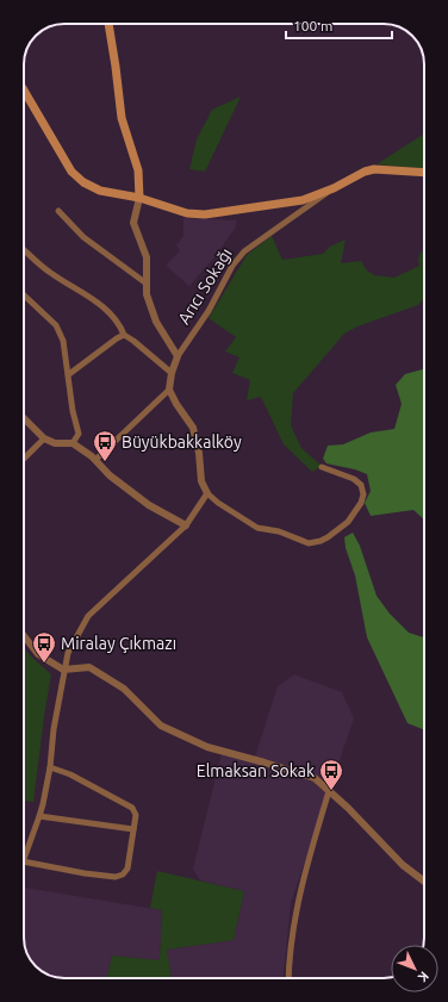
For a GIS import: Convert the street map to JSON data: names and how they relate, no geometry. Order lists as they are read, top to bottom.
{
  "streets": {
    "street": ["Arıcı Sokağı"]
  },
  "places": {
    "bus stop": ["Büyükbakkalköy", "Miralay Çıkmazı", "Elmaksan Sokak"]
  },
  "scale_bar": "100 m",
  "north": "bottom right"
}
